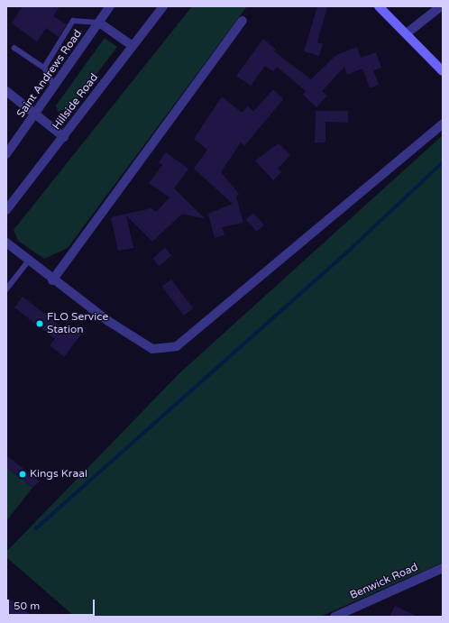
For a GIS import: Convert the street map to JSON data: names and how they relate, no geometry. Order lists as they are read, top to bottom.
{
  "streets": {
    "street": ["Saint Andrews Road", "Hillside Road", "Benwick Road"]
  },
  "places": ["FLO Service Station", "Kings Kraal"],
  "scale_bar": "50 m"
}
